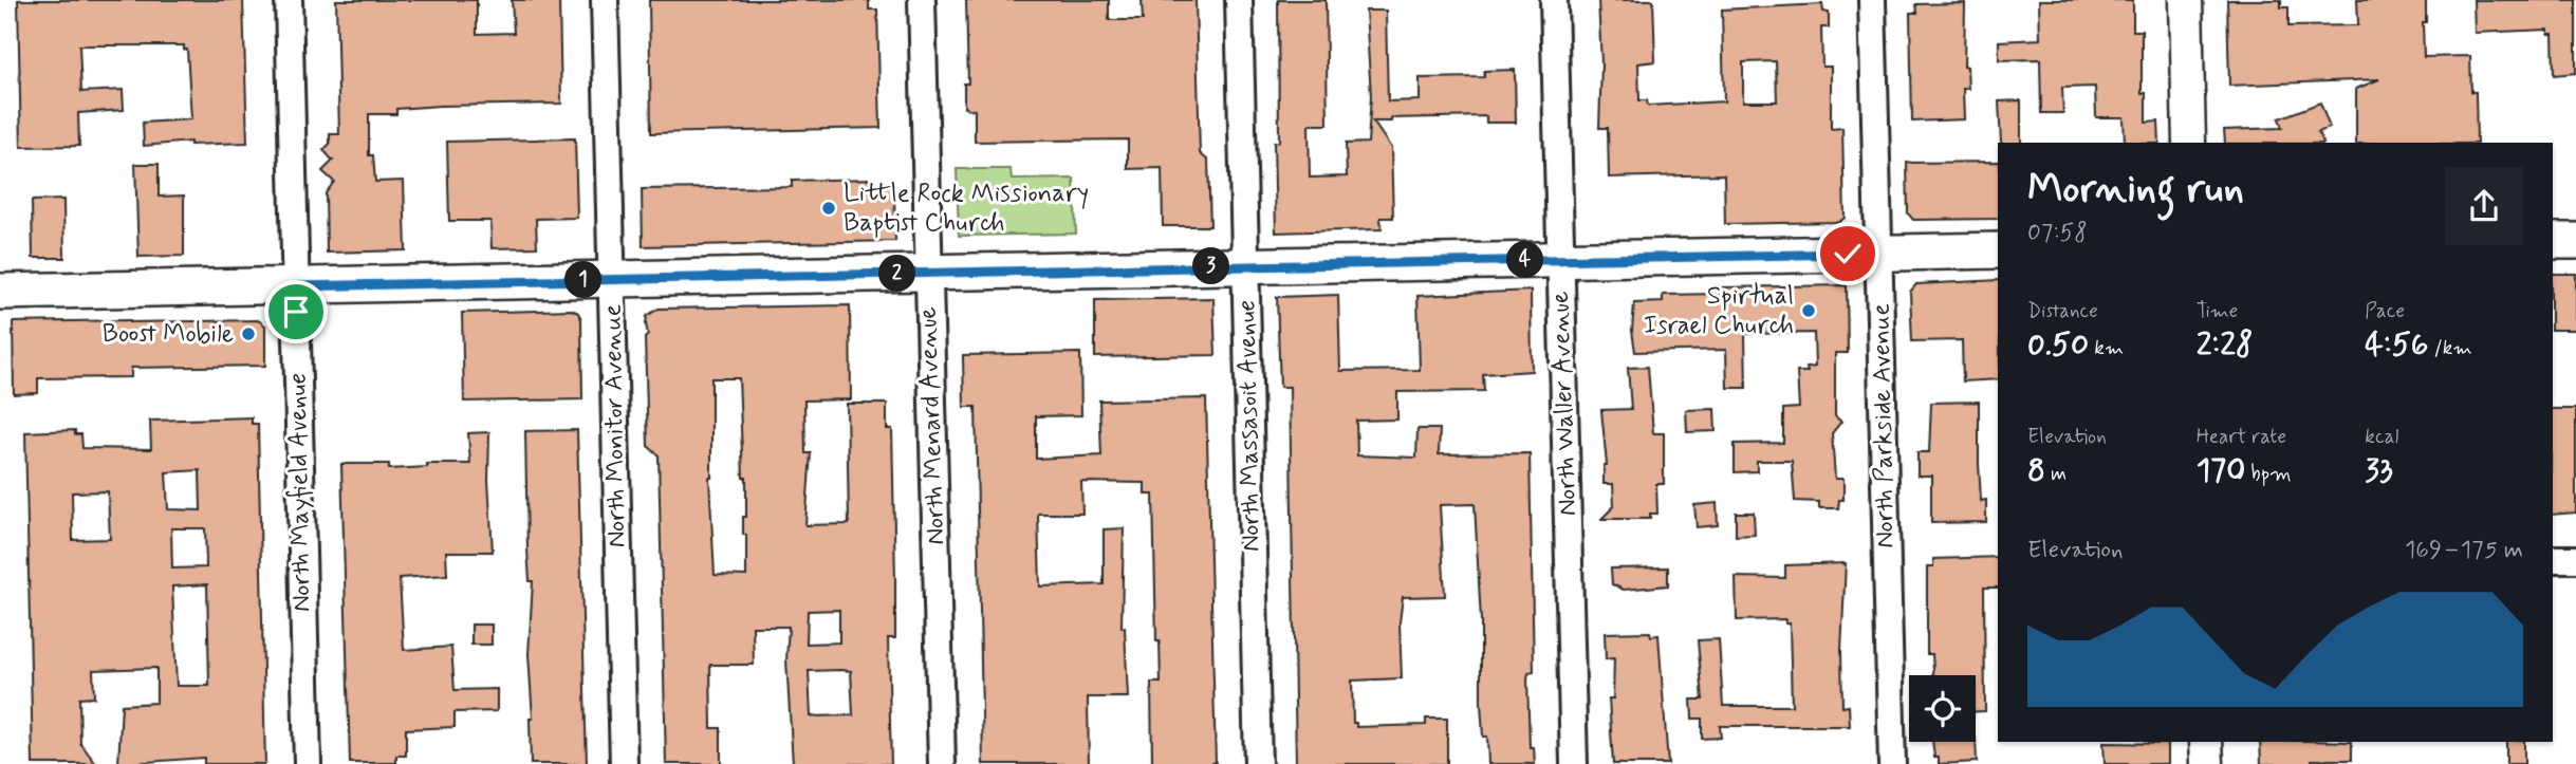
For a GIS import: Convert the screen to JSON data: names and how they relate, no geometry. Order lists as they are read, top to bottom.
{
  "streets": {
    "street": [
      "North Waller Avenue",
      "North Monitor Avenue",
      "North Menard Avenue",
      "North Massasoit Avenue",
      "North Parkside Avenue",
      "North Mayfield Avenue"
    ]
  },
  "places": ["Little Rock Missionary Baptist Church", "Spirtual Israel Church", "Boost Mobile"],
  "page": {
    "heading": ["Morning run", "07:58"],
    "pins": [
      "4",
      "3",
      "2",
      "1"
    ],
    "stats": [
      ["Distance", "0.50 km"],
      ["Time", "2:28"],
      ["Pace", "4:56 /km"],
      ["Elevation", "8 m"],
      ["Heart rate", "170 bpm"],
      ["kcal", "33"]
    ],
    "chart": ["Elevation", "169–175 m"]
  }
}
